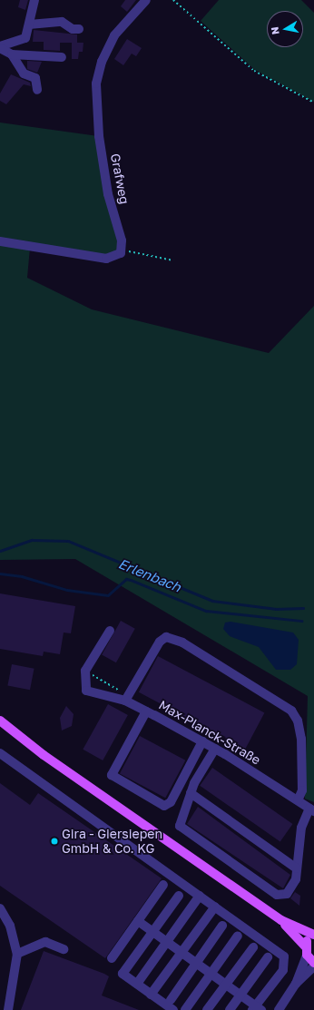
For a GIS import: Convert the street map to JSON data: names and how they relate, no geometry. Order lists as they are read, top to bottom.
{
  "streets": {
    "street": ["Grafweg", "Max-Planck-Straße"]
  },
  "water": ["Erlenbach"],
  "places": ["Gira - Giersiepen GmbH & Co. KG"],
  "north": "left"
}
